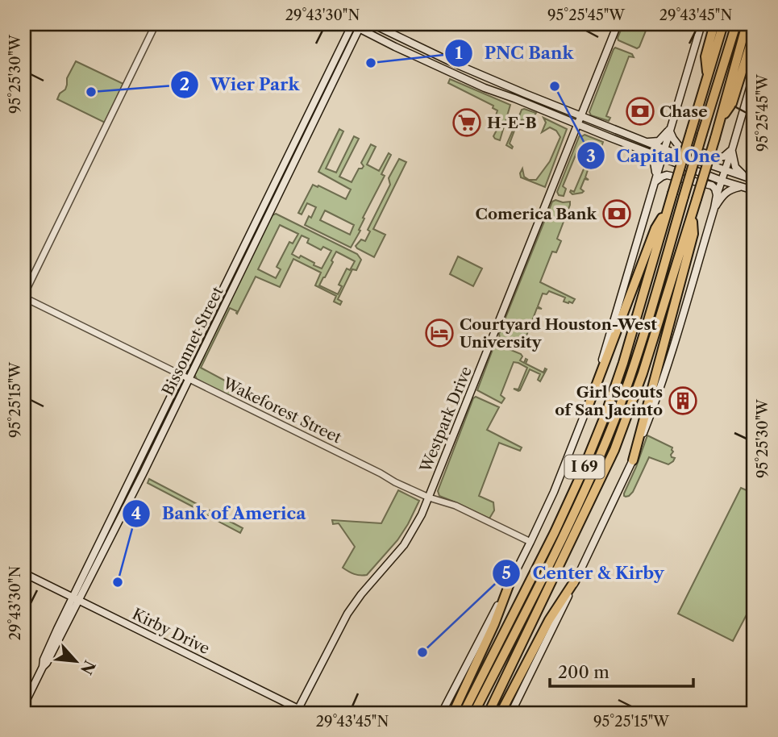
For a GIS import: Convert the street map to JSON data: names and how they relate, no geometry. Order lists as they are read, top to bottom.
{
  "streets": {
    "highway": ["I 69"],
    "main road": ["Bissonnet Street", "Westpark Drive", "Kirby Drive"],
    "street": ["Wakeforest Street"]
  },
  "crossings": [
    ["Bissonnet Street", "Wakeforest Street"],
    ["Bissonnet Street", "Kirby Drive"],
    ["Wakeforest Street", "Westpark Drive"],
    ["Westpark Drive", "Kirby Drive"]
  ],
  "places": {
    "other": [
      "PNC Bank",
      "Capital One",
      "Wier Park",
      "Bank of America",
      "Center & Kirby"
    ],
    "bank": ["Chase", "Comerica Bank"],
    "supermarket": ["H-E-B"],
    "hotel": ["Courtyard Houston-West University"],
    "building": ["Girl Scouts of San Jacinto"]
  },
  "scale_bar": "200 m",
  "north": "bottom right",
  "coordinates": [
    "29°43'30\"N",
    "95°25'45\"W",
    "29°43'45\"N",
    "95°25'30\"W",
    "95°25'15\"W"
  ]
}
